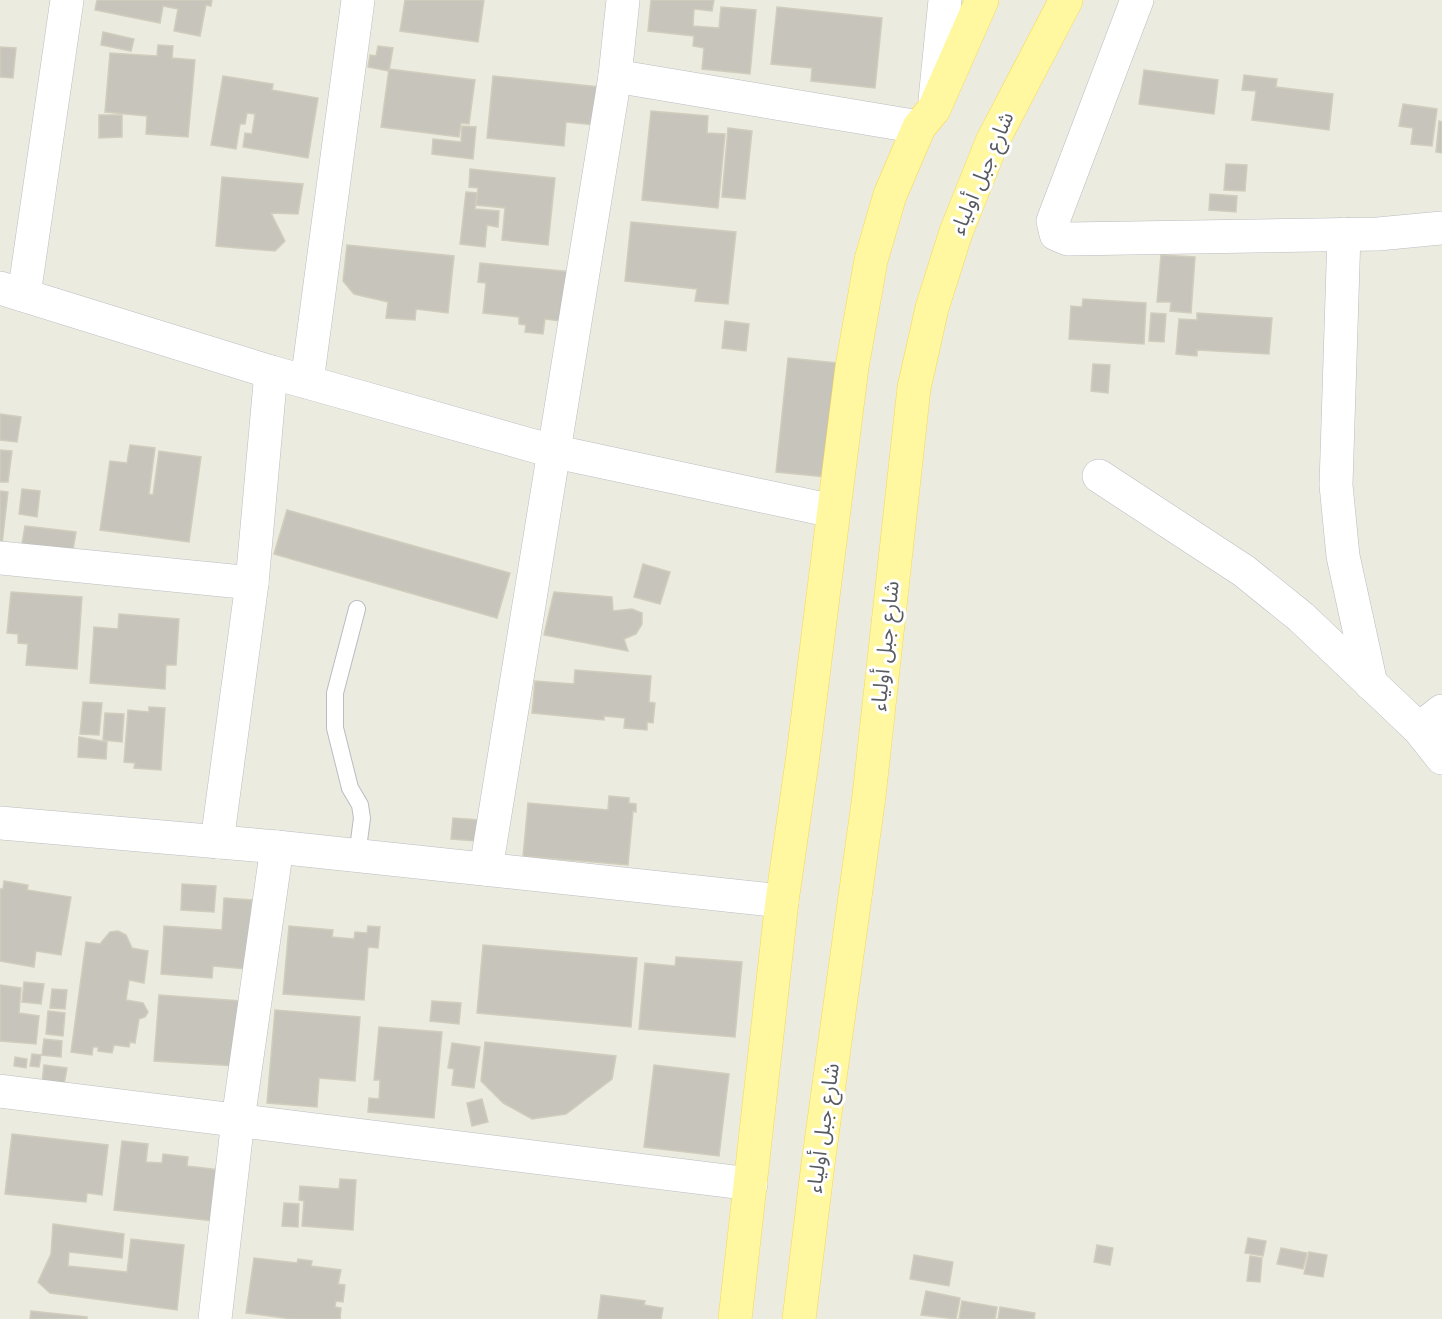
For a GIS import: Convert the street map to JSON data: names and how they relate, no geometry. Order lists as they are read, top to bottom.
{
  "streets": {
    "main road": ["شارع جبل أولياء"]
  }
}
